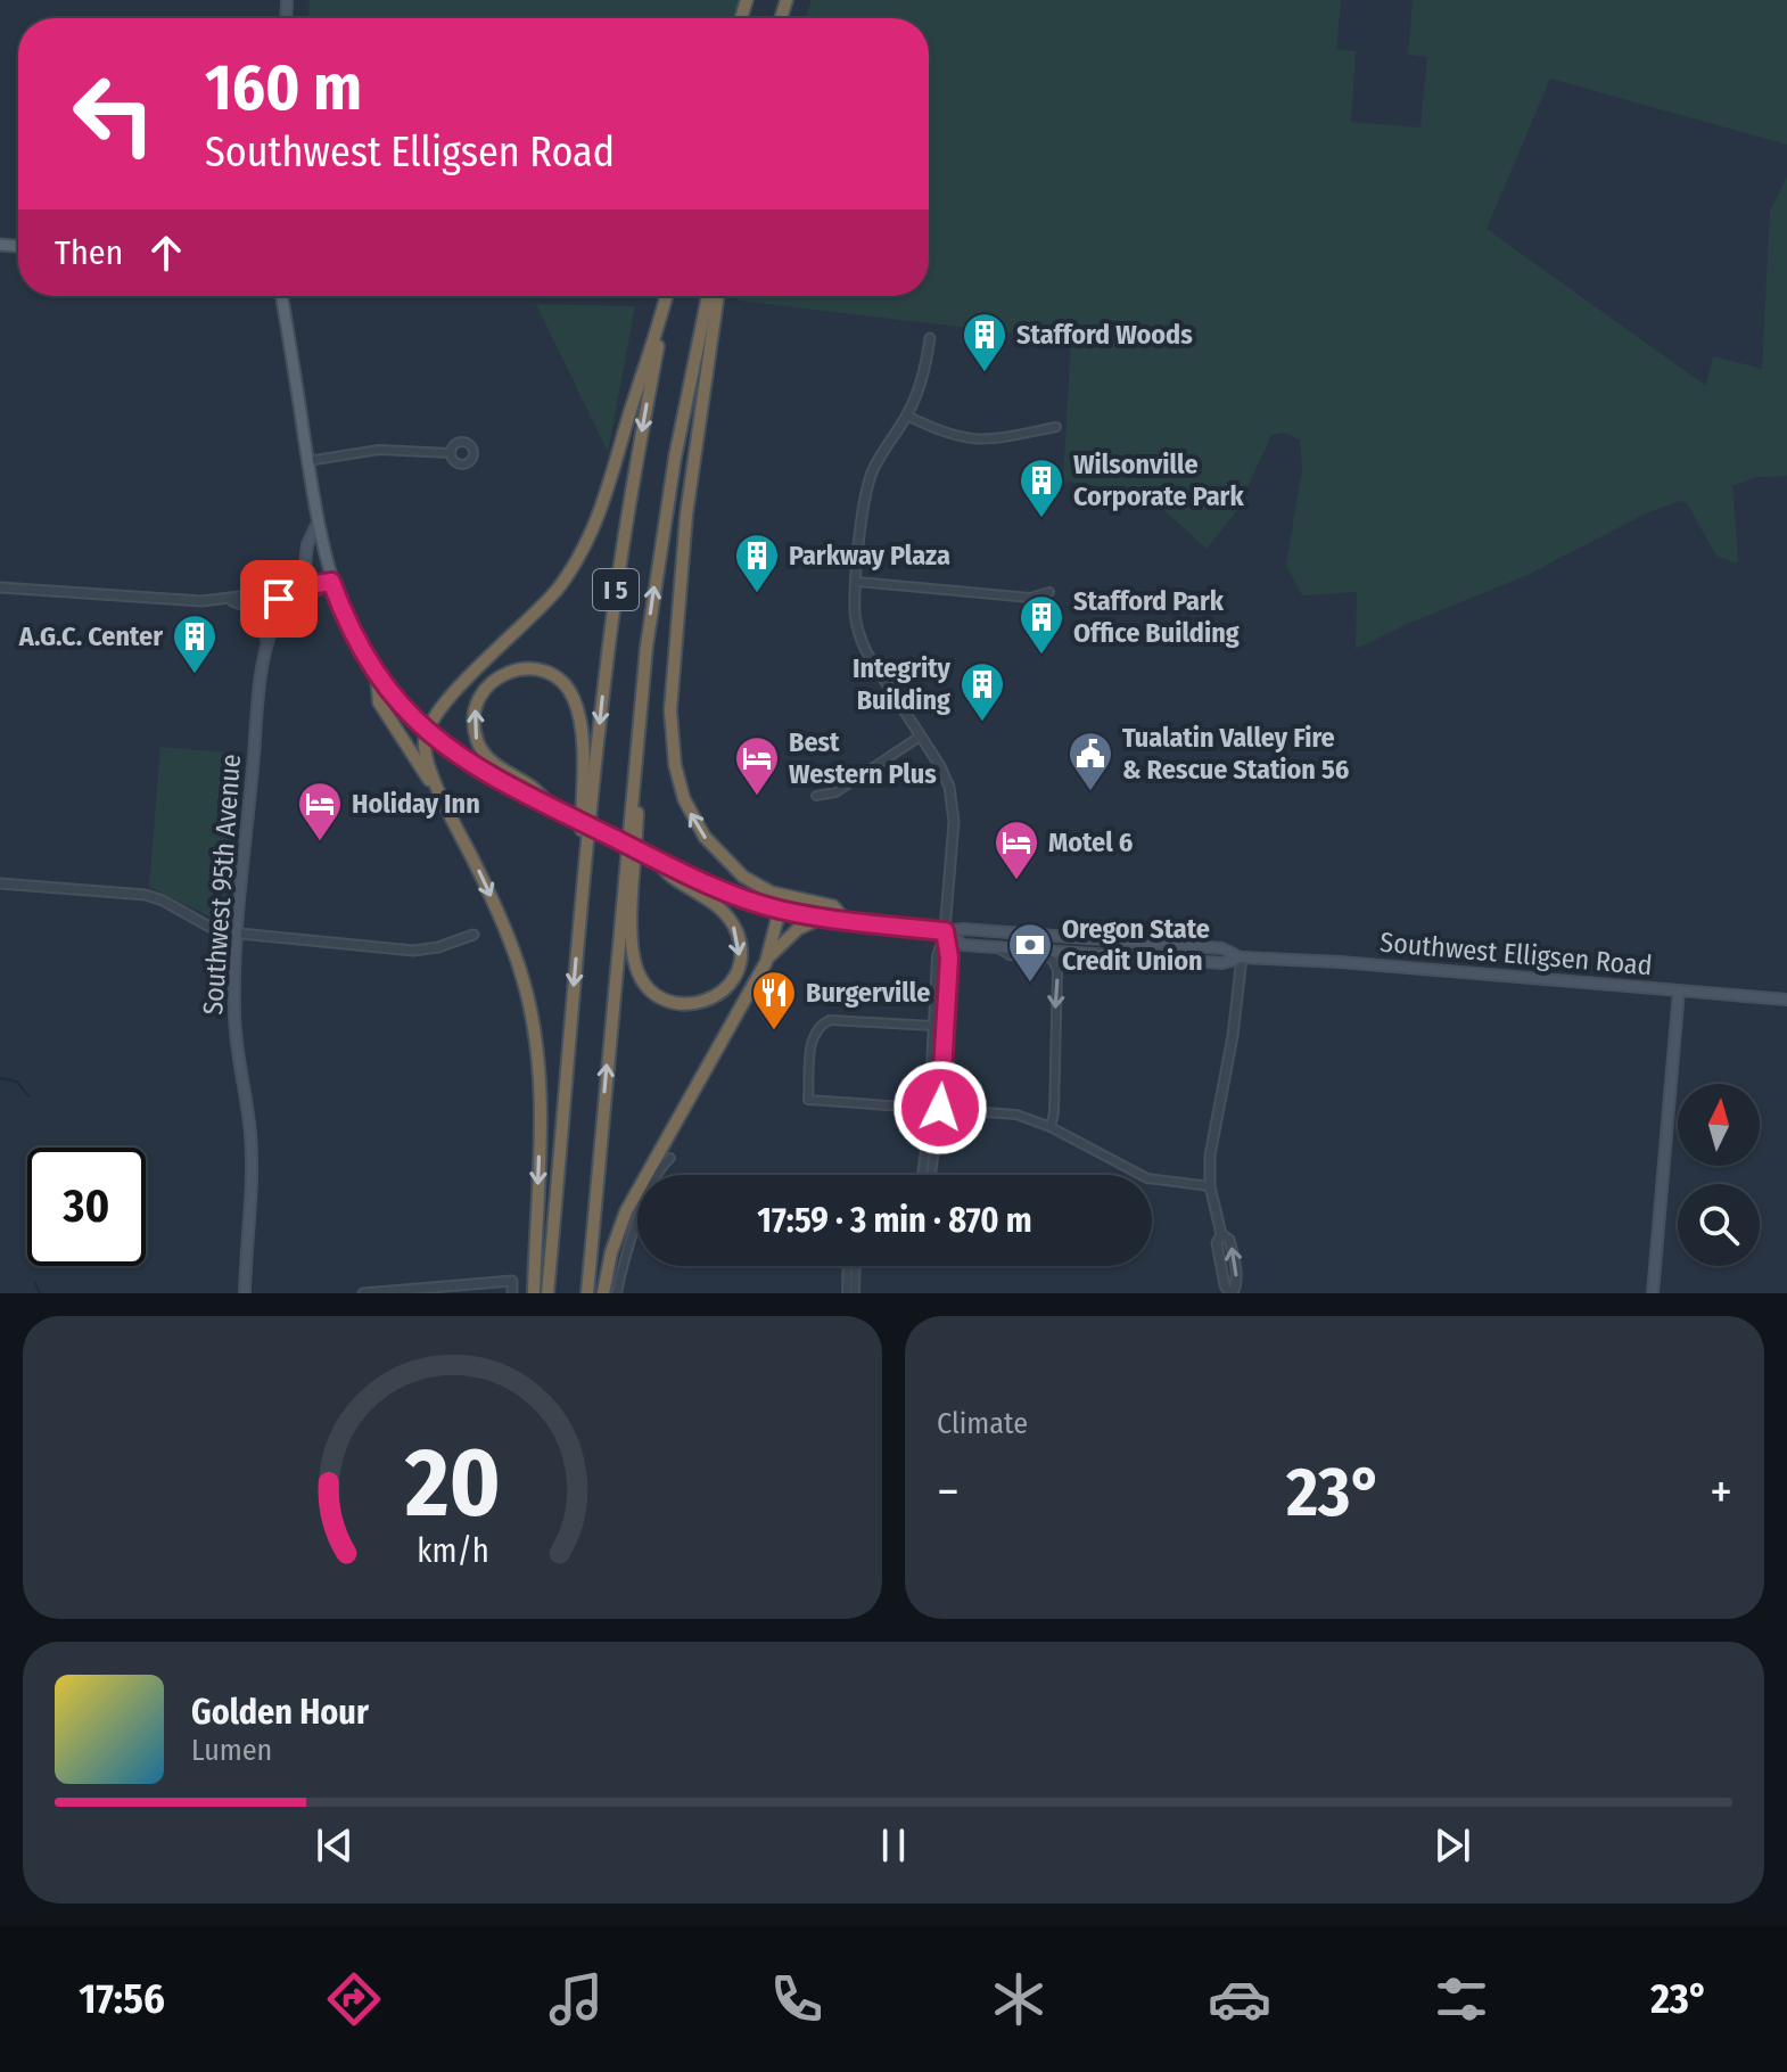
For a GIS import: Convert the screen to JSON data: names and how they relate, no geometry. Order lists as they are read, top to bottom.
{
  "streets": {
    "highway": ["I 5"],
    "main road": ["Southwest 95th Avenue", "Southwest Elligsen Road"]
  },
  "crossings": [
    ["I 5", "Southwest Elligsen Road"]
  ],
  "places": {
    "building": [
      "Stafford Woods",
      "Wilsonville Corporate Park",
      "Parkway Plaza",
      "Stafford Park Office Building",
      "A.G.C. Center",
      "Integrity Building"
    ],
    "public building": ["Tualatin Valley Fire & Rescue Station 56"],
    "hotel": ["Best Western Plus", "Holiday Inn", "Motel 6"],
    "bank": ["Oregon State Credit Union"],
    "restaurant": ["Burgerville"]
  },
  "north": "top",
  "page": {
    "turn": ["160 m", "Southwest Elligsen Road"],
    "then": "Then",
    "limit": "30",
    "trip": "17:59 · 3 min · 870 m",
    "tile": "Climate",
    "heat": ["−", "23°", "+"],
    "song": ["Golden Hour", "Lumen"],
    "tabs": ["17:56", "23°"],
    "gauge": ["20", "km/h"]
  }
}
